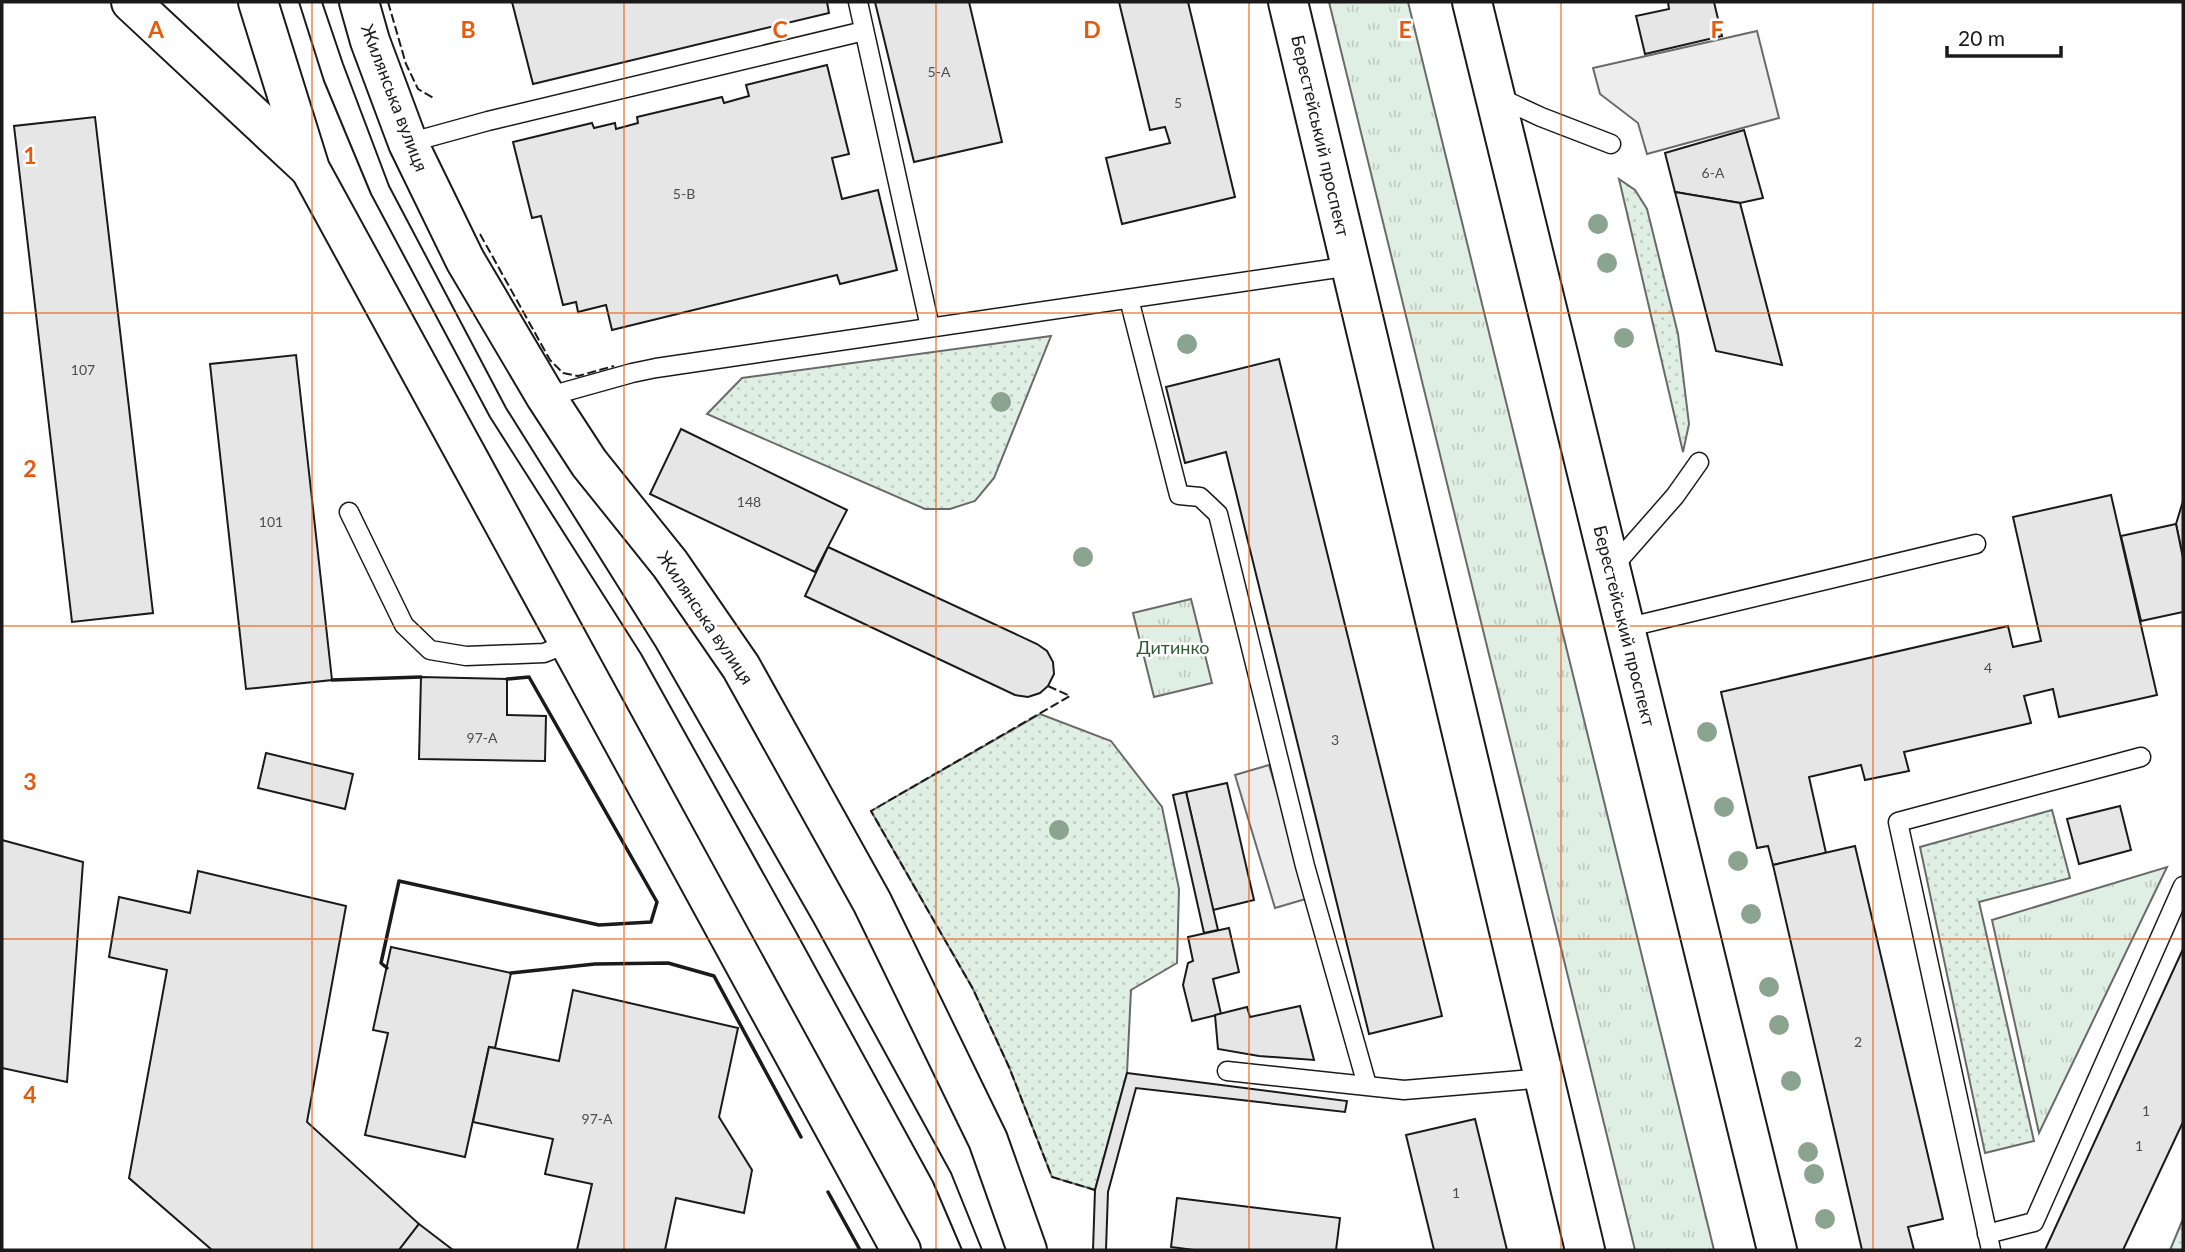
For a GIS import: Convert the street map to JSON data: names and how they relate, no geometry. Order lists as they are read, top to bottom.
{
  "streets": {
    "main road": ["Жилянська вулиця", "Берестейський проспект"]
  },
  "parks": ["Дитинко"],
  "house_numbers": [
    "5-А",
    "5",
    "6-А",
    "5-В",
    "107",
    "148",
    "101",
    "4",
    "97-А",
    "3",
    "2",
    "1",
    "97-А",
    "1",
    "1"
  ],
  "scale_bar": "20 m",
  "grid": {
    "columns": [
      "A",
      "B",
      "C",
      "D",
      "E",
      "F"
    ],
    "rows": [
      "1",
      "2",
      "3",
      "4"
    ]
  }
}
